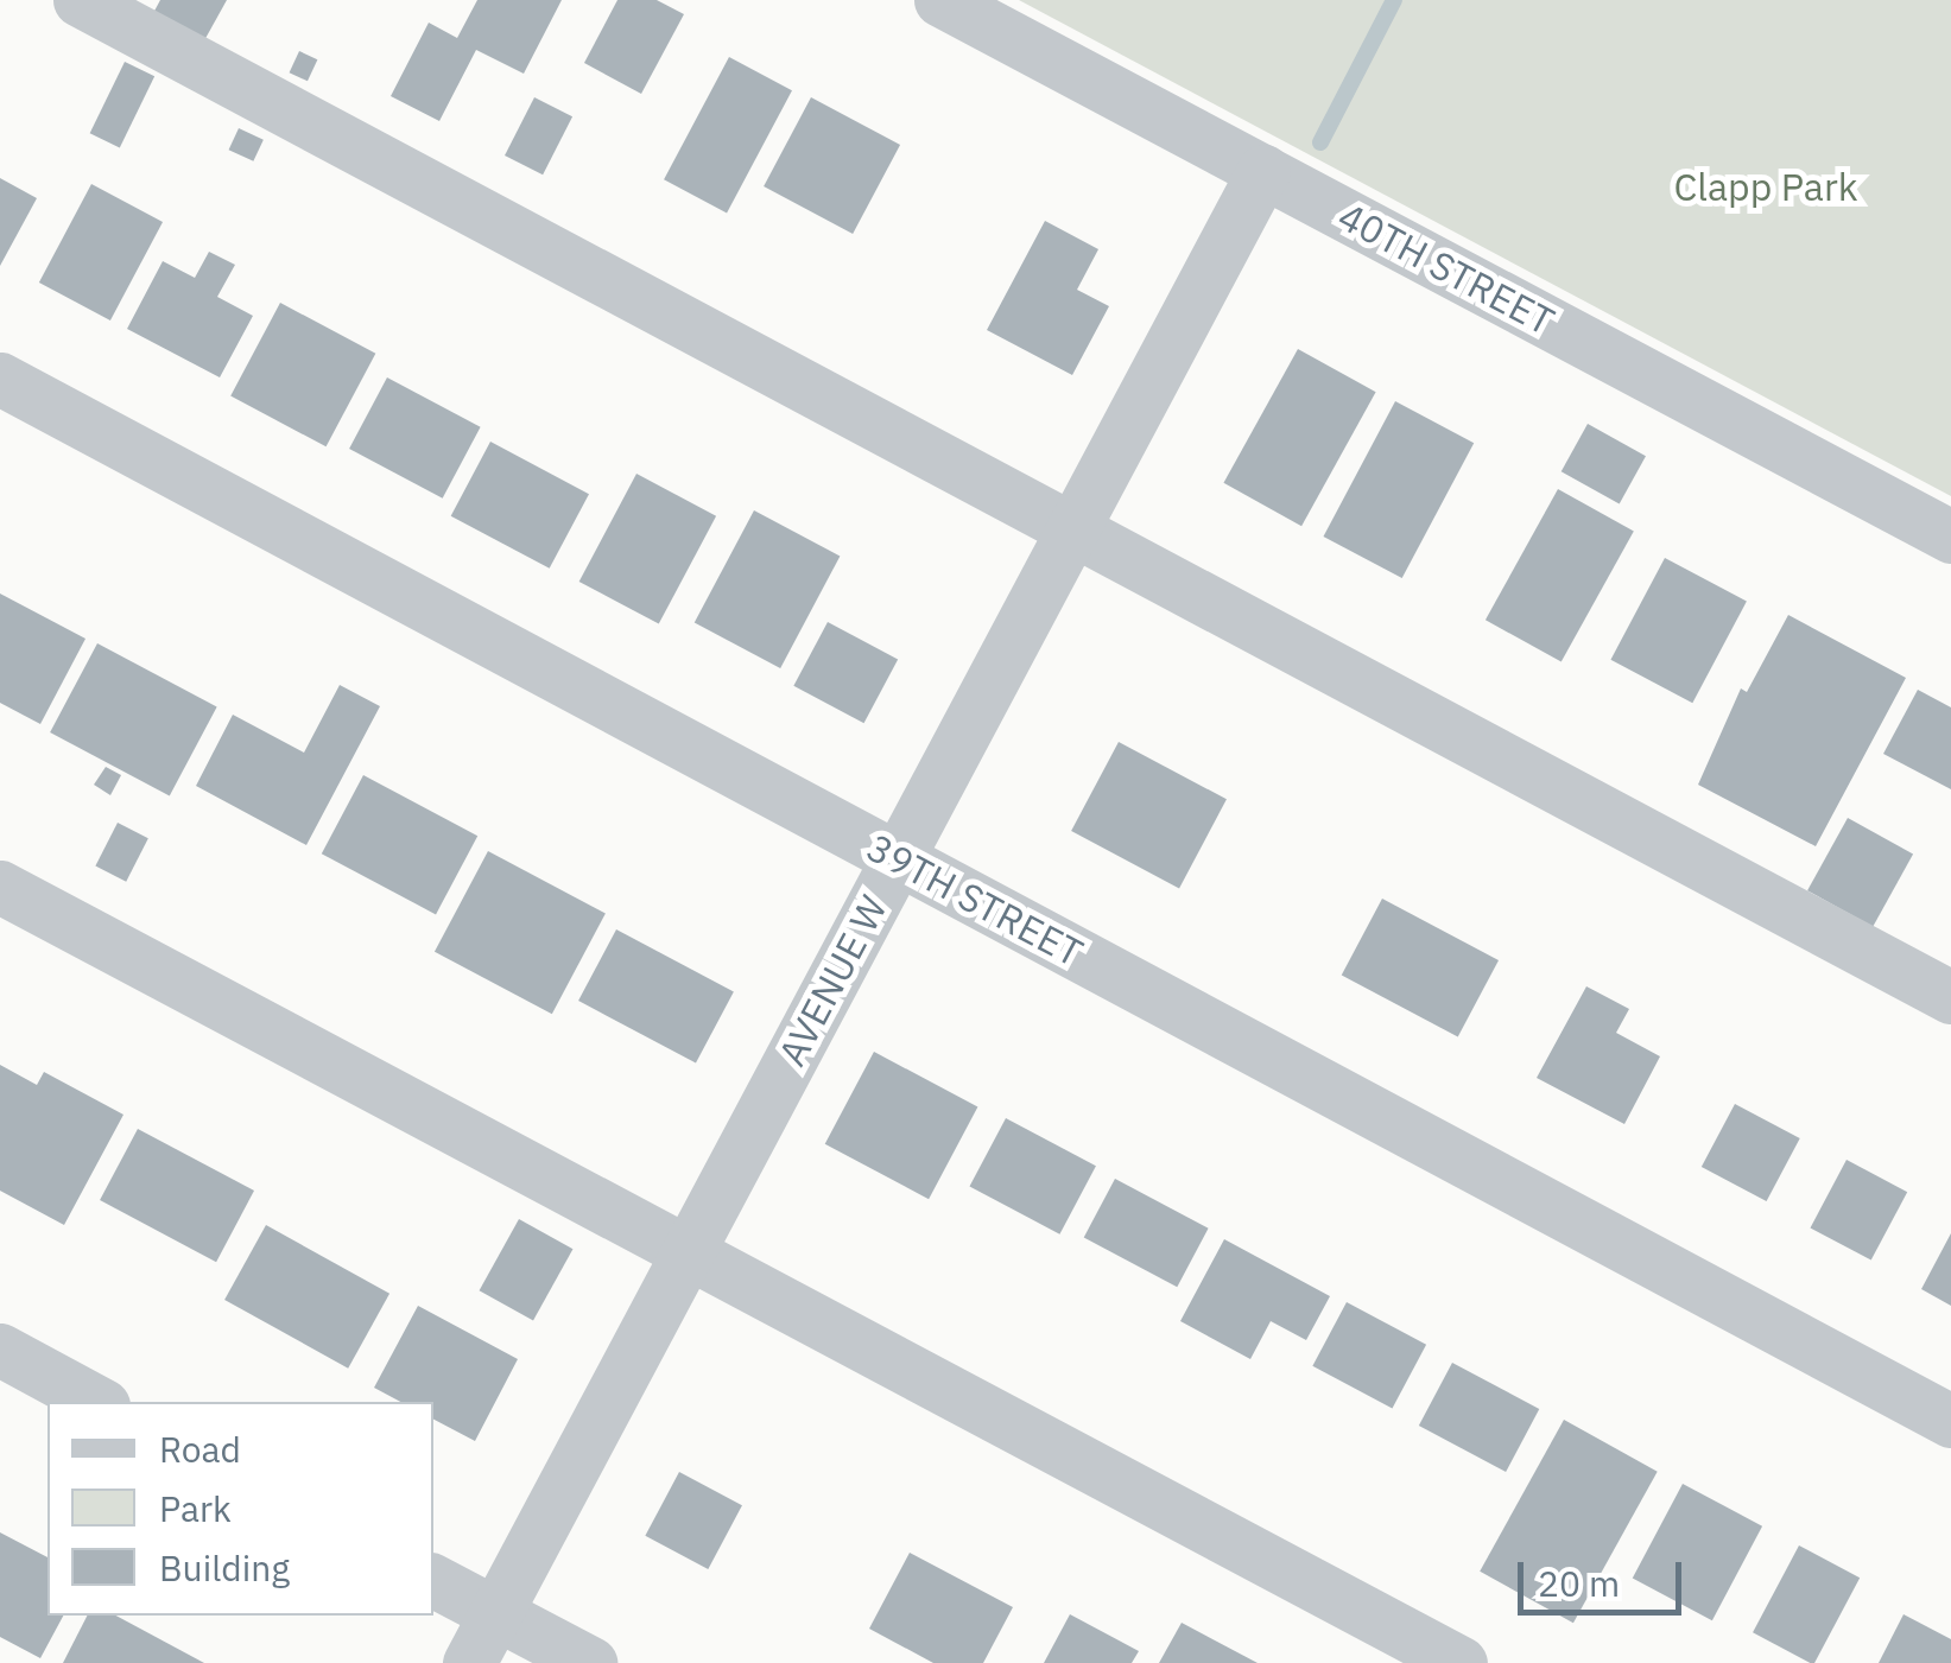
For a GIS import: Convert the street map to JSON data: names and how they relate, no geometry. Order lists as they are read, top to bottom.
{
  "streets": {
    "street": ["40TH STREET", "39TH STREET", "AVENUE W"]
  },
  "crossings": [
    ["40TH STREET", "AVENUE W"],
    ["39TH STREET", "AVENUE W"]
  ],
  "parks": ["Clapp Park"],
  "legend": ["Road", "Park", "Building"],
  "scale_bar": "20 m"
}
